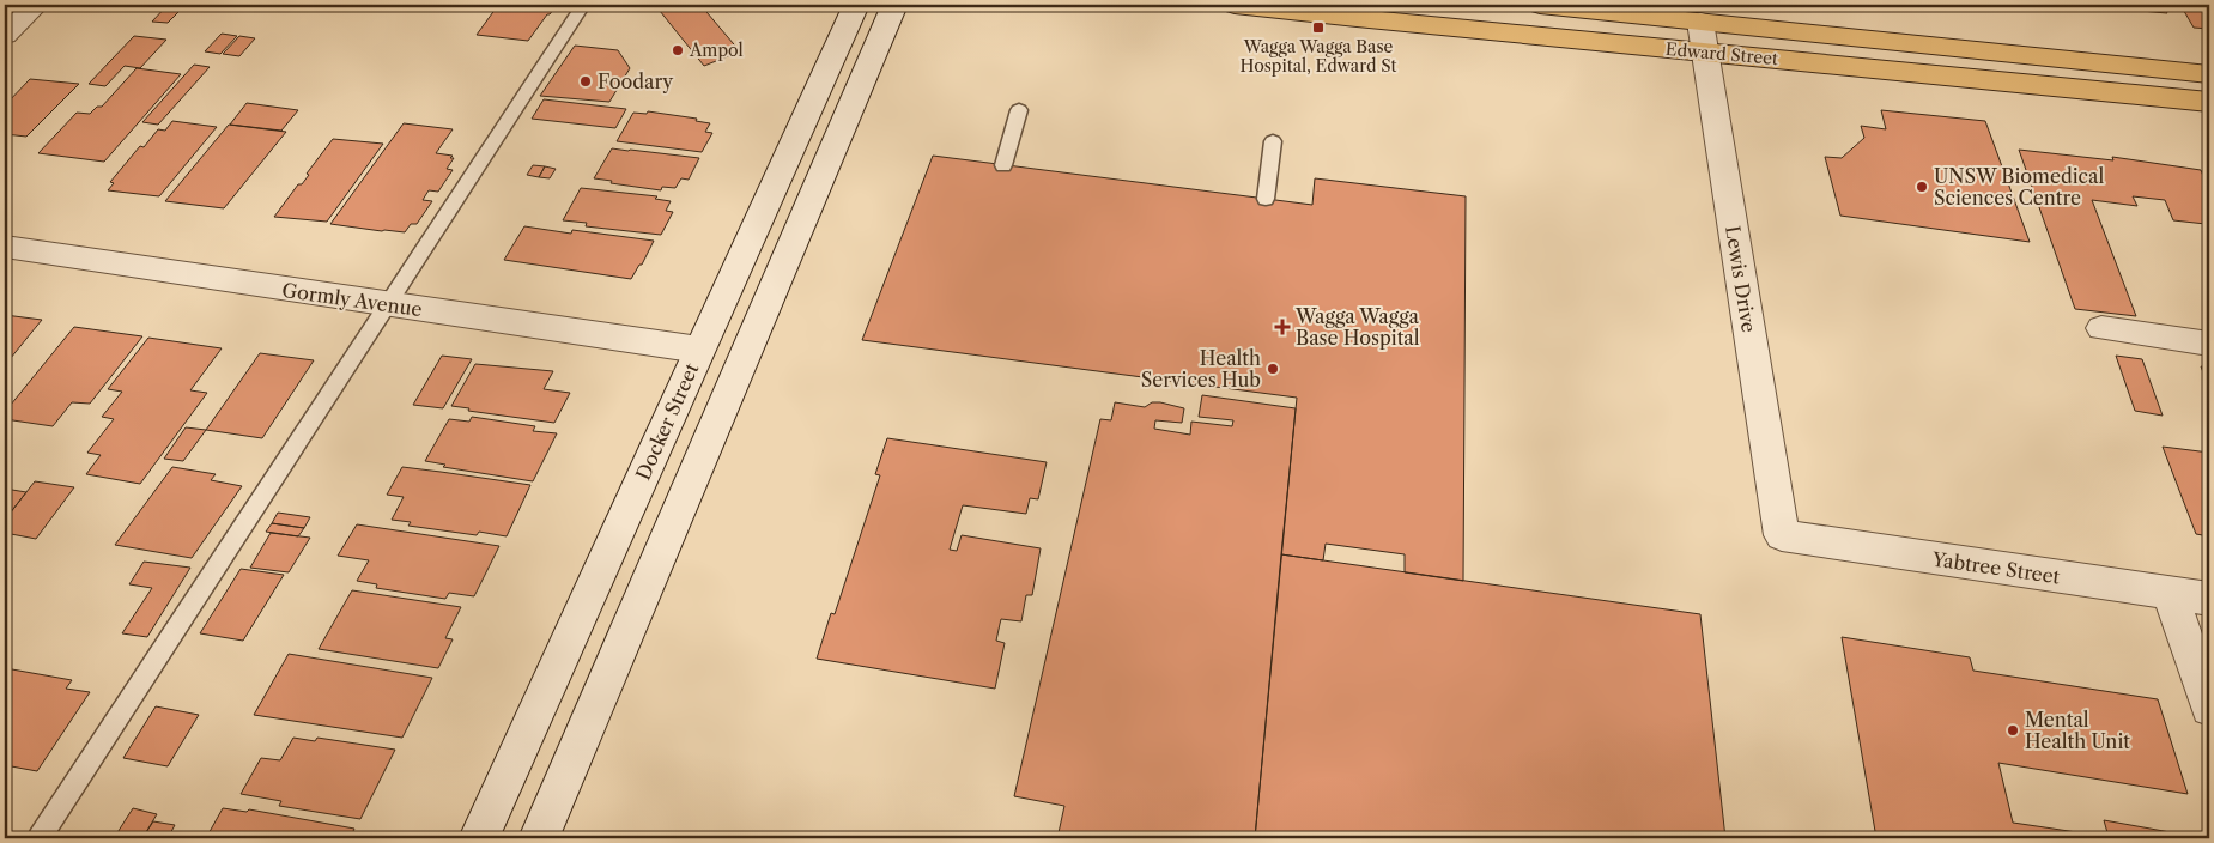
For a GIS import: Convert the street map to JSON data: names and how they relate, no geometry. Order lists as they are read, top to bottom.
{
  "streets": {
    "highway": ["Edward Street"],
    "street": [
      "Lewis Drive",
      "Gormly Avenue",
      "Docker Street",
      "Yabtree Street"
    ]
  },
  "crossings": [
    ["Edward Street", "Lewis Drive"],
    ["Lewis Drive", "Yabtree Street"],
    ["Gormly Avenue", "Docker Street"]
  ],
  "places": {
    "transit": ["Wagga Wagga Base Hospital, Edward St"],
    "other": [
      "Ampol",
      "Foodary",
      "UNSW Biomedical Sciences Centre",
      "Health Services Hub",
      "Mental Health Unit"
    ],
    "health": ["Wagga Wagga Base Hospital"]
  }
}
